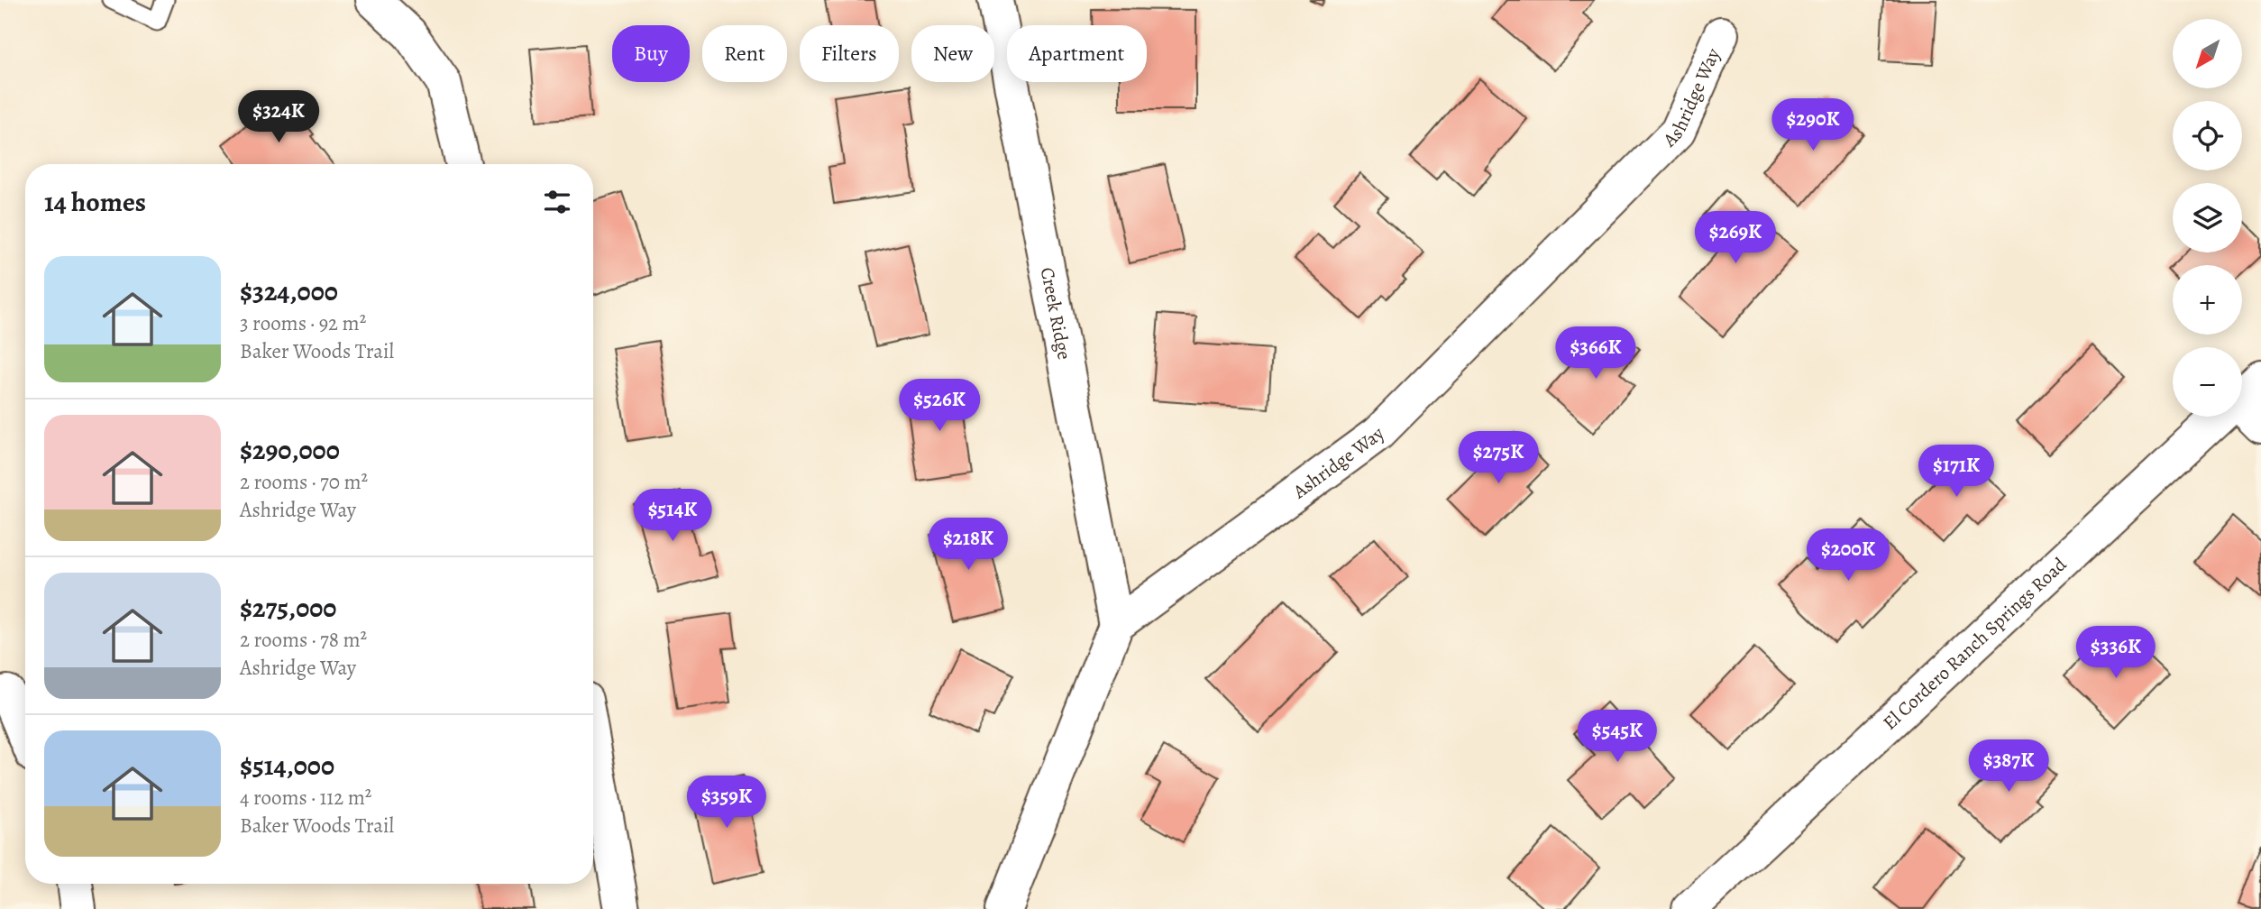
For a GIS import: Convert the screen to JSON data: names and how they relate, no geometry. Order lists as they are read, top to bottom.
{
  "streets": {
    "street": ["Ashridge Way", "Creek Ridge", "El Cordero Ranch Springs Road"]
  },
  "crossings": [
    ["Ashridge Way", "Creek Ridge"]
  ],
  "north": "bottom left",
  "page": {
    "map_buttons": ["+", "−"],
    "chip": [
      "Buy",
      "Rent",
      "Filters",
      "New",
      "Apartment"
    ],
    "price": [
      "$324K",
      "$290K",
      "$269K",
      "$366K",
      "$526K",
      "$275K",
      "$171K",
      "$514K",
      "$218K",
      "$200K",
      "$336K",
      "$545K",
      "$387K",
      "$359K"
    ],
    "heading": "14 homes",
    "list": [
      {
        "name": "$324,000",
        "note": "3 rooms · 92 m² · Baker Woods Trail"
      },
      {
        "name": "$290,000",
        "note": "2 rooms · 70 m² · Ashridge Way"
      },
      {
        "name": "$275,000",
        "note": "2 rooms · 78 m² · Ashridge Way"
      },
      {
        "name": "$514,000",
        "note": "4 rooms · 112 m² · Baker Woods Trail"
      }
    ]
  }
}
